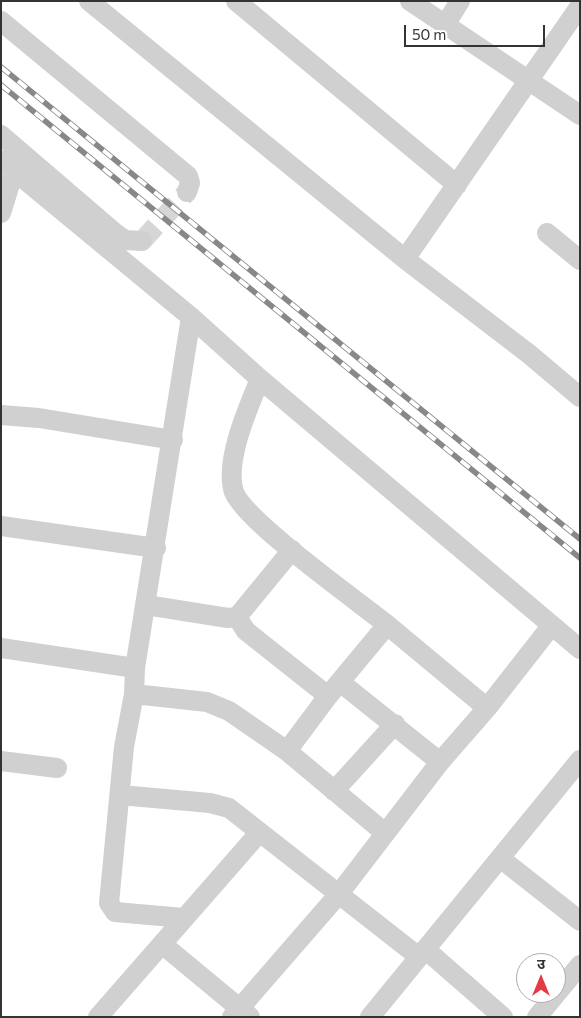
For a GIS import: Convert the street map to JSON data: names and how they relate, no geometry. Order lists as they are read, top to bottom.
{
  "scale_bar": "50 m",
  "north": "top"
}
